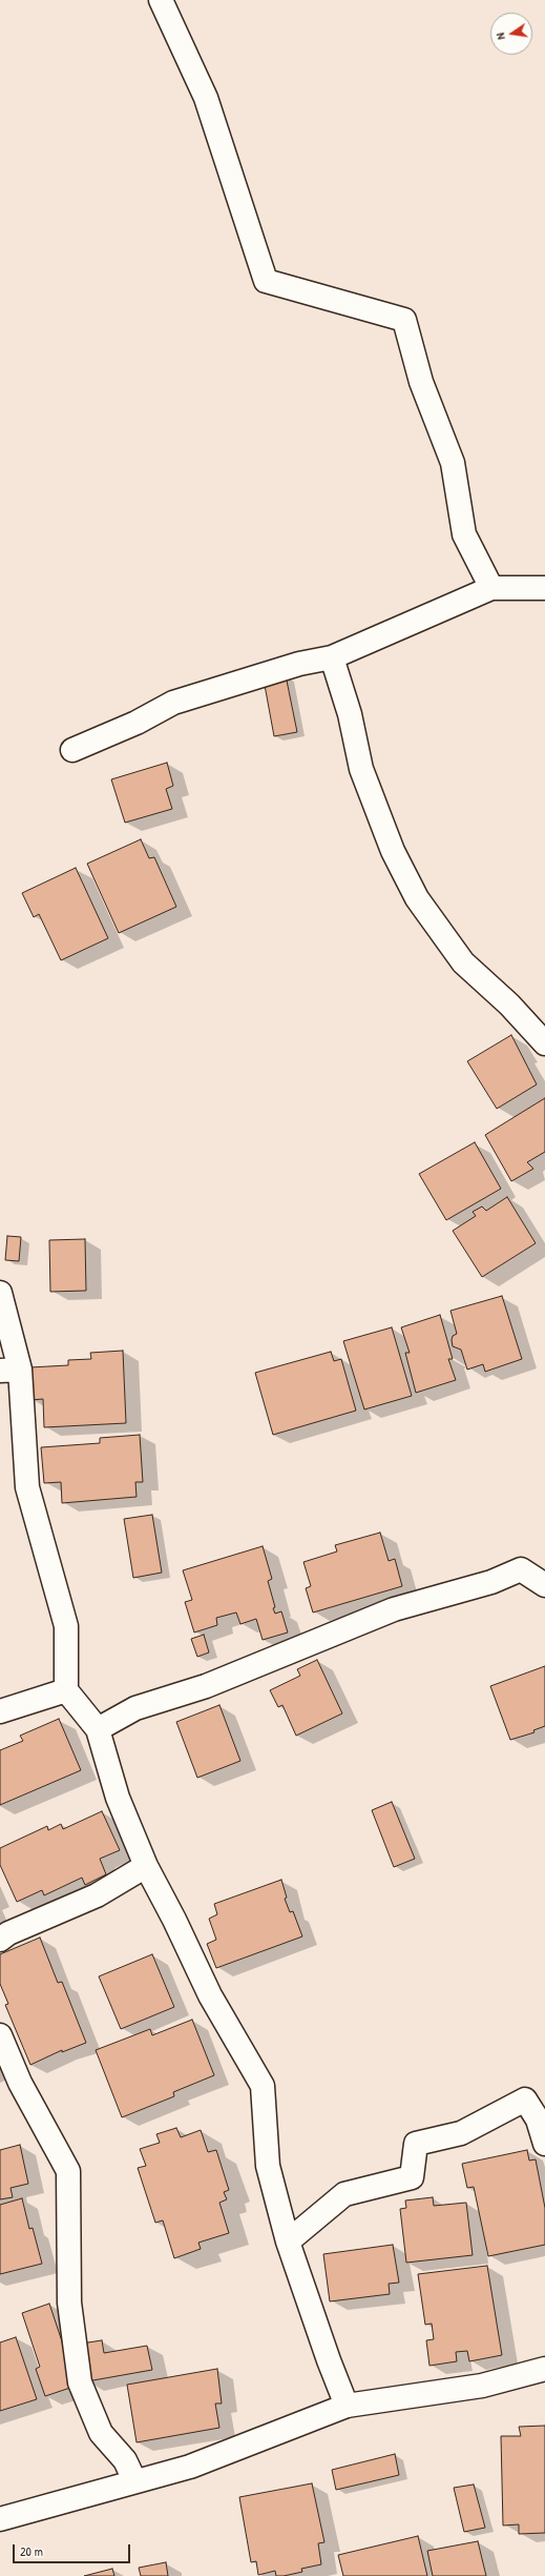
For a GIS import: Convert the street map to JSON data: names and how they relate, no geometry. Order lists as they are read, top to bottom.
{
  "scale_bar": "20 m",
  "north": "left"
}
